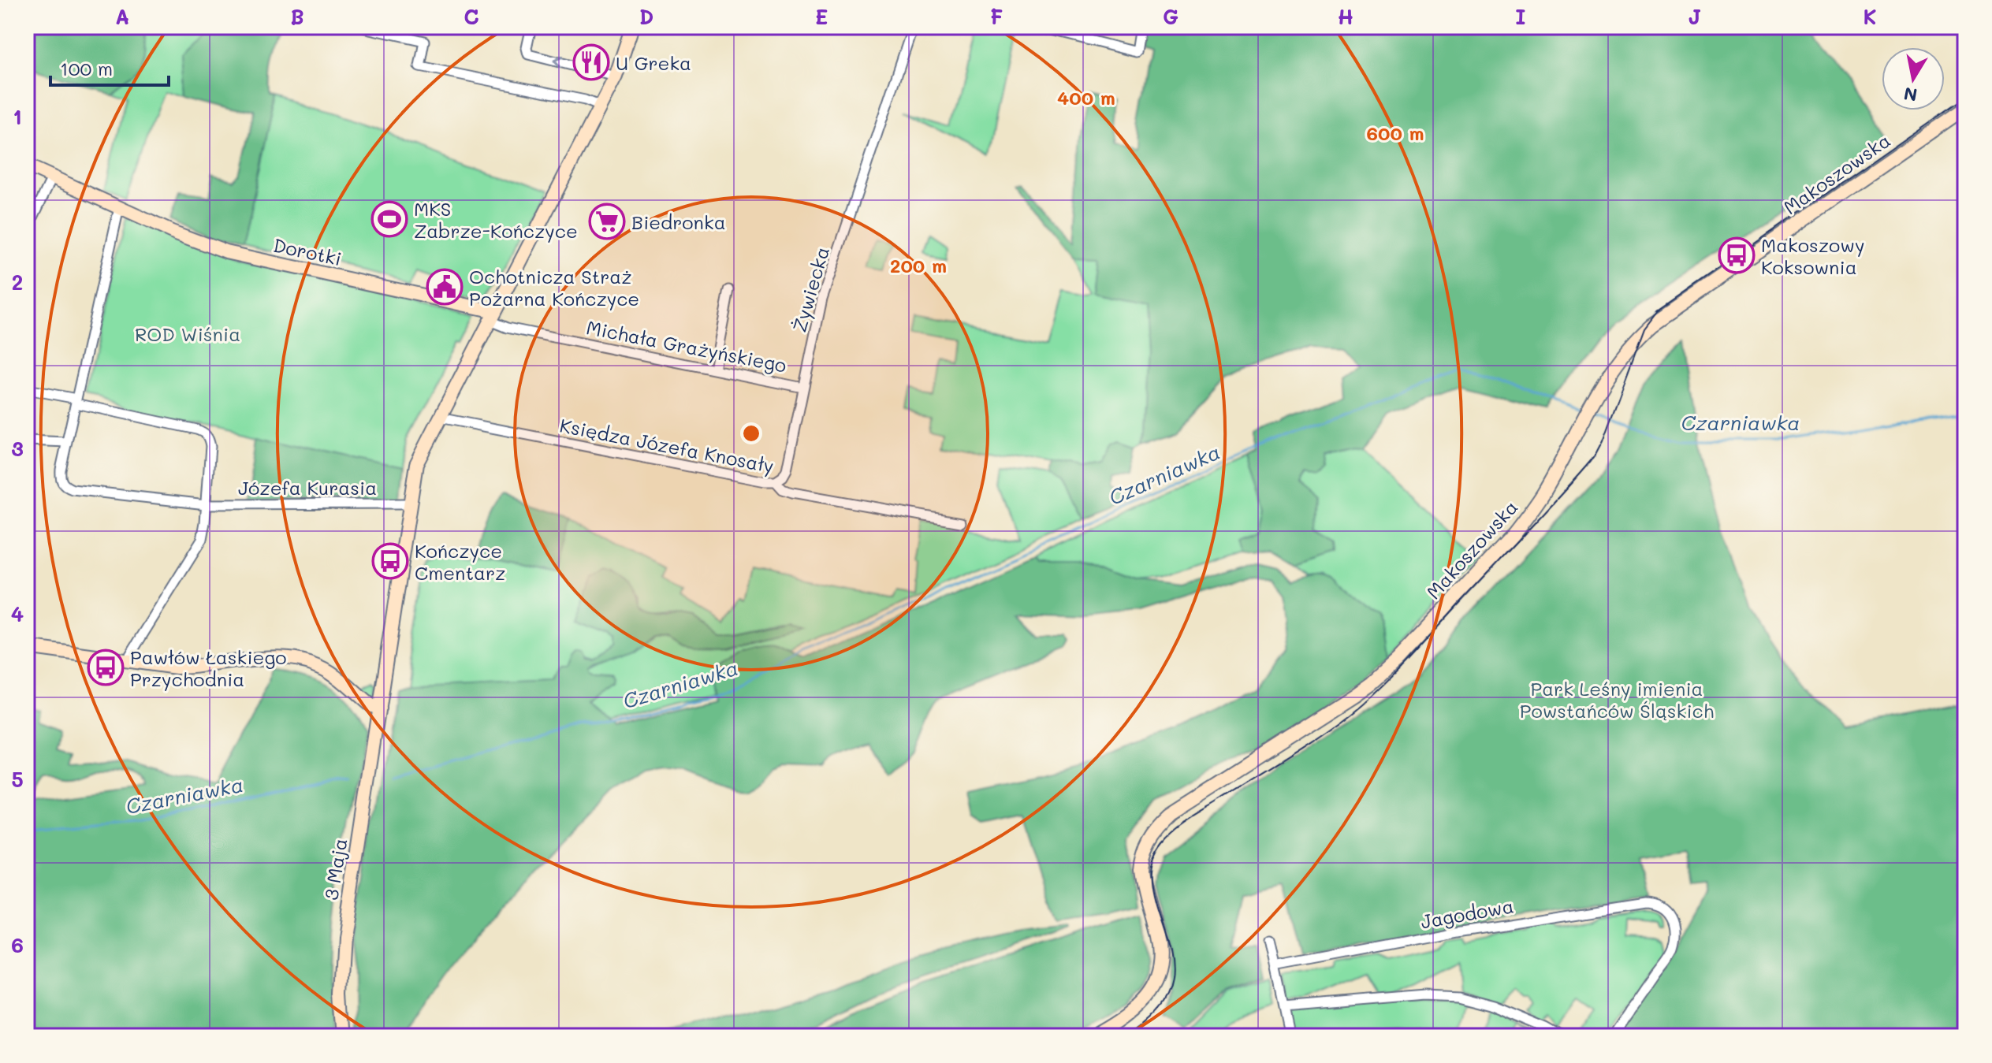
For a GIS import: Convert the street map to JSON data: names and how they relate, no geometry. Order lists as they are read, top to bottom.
{
  "streets": {
    "main road": ["Makoszowska", "Dorotki", "3 Maja"],
    "street": [
      "Żywiecka",
      "Michała Grażyńskiego",
      "Księdza Józefa Knosały",
      "Józefa Kurasia",
      "Jagodowa"
    ]
  },
  "crossings": [
    ["Dorotki", "Michała Grażyńskiego"],
    ["Dorotki", "3 Maja"],
    ["Żywiecka", "Michała Grażyńskiego"],
    ["Żywiecka", "Księdza Józefa Knosały"],
    ["Michała Grażyńskiego", "3 Maja"],
    ["Księdza Józefa Knosały", "3 Maja"],
    ["Józefa Kurasia", "3 Maja"]
  ],
  "water": ["Czarniawka"],
  "parks": ["ROD Wiśnia", "Park Leśny imienia Powstańców Śląskich"],
  "places": {
    "restaurant": ["U Greka"],
    "sports": ["MKS Zabrze-Kończyce"],
    "supermarket": ["Biedronka"],
    "bus stop": ["Makoszowy Koksownia", "Kończyce Cmentarz", "Pawłów Łaskiego Przychodnia"],
    "public building": ["Ochotnicza Straż Pożarna Kończyce"]
  },
  "scale_bar": "100 m",
  "north": "bottom",
  "grid": {
    "columns": [
      "A",
      "B",
      "C",
      "D",
      "E",
      "F",
      "G",
      "H",
      "I",
      "J",
      "K"
    ],
    "rows": [
      "1",
      "2",
      "3",
      "4",
      "5",
      "6"
    ]
  },
  "rings": ["400 m", "600 m", "200 m"]
}
